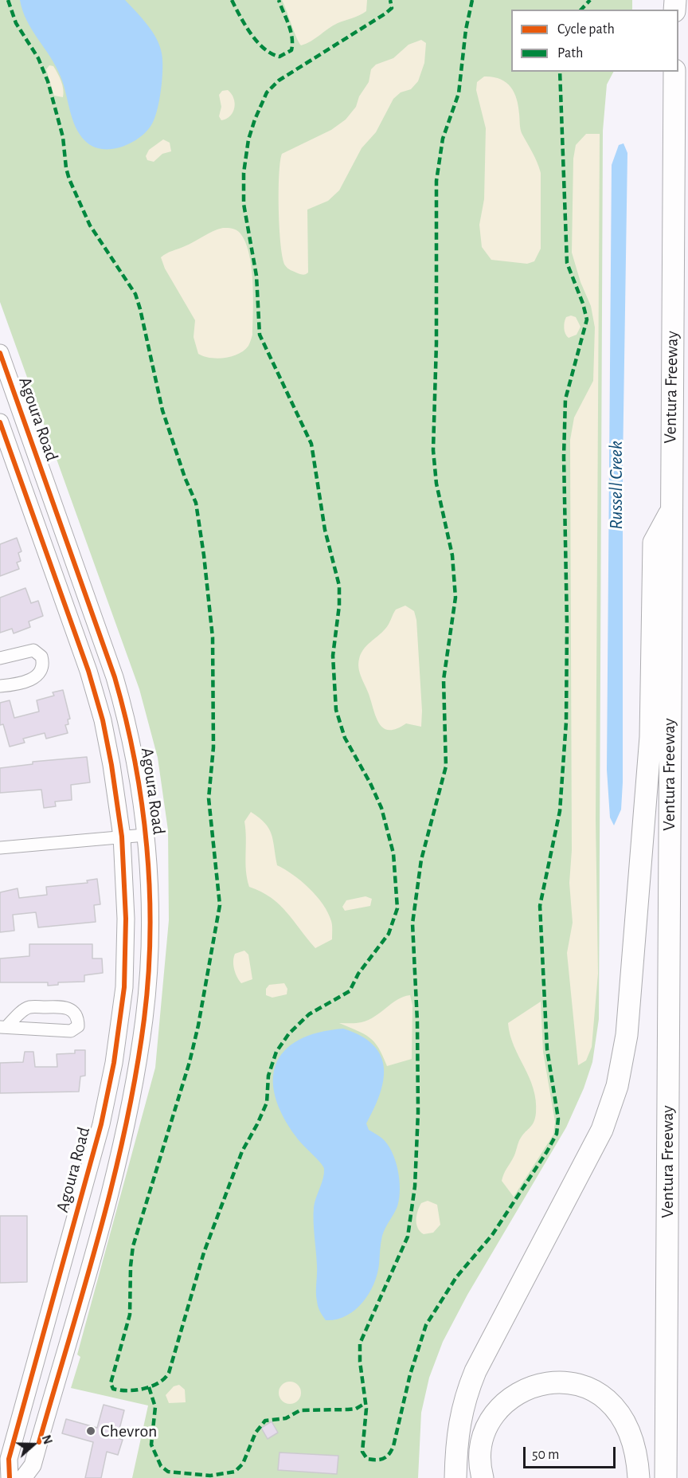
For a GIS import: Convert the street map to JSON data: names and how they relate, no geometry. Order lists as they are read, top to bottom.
{
  "streets": {
    "highway": ["Ventura Freeway"],
    "main road": ["Agoura Road"]
  },
  "water": ["Russell Creek"],
  "places": ["Chevron"],
  "legend": ["Cycle path", "Path"],
  "scale_bar": "50 m",
  "north": "right"
}
